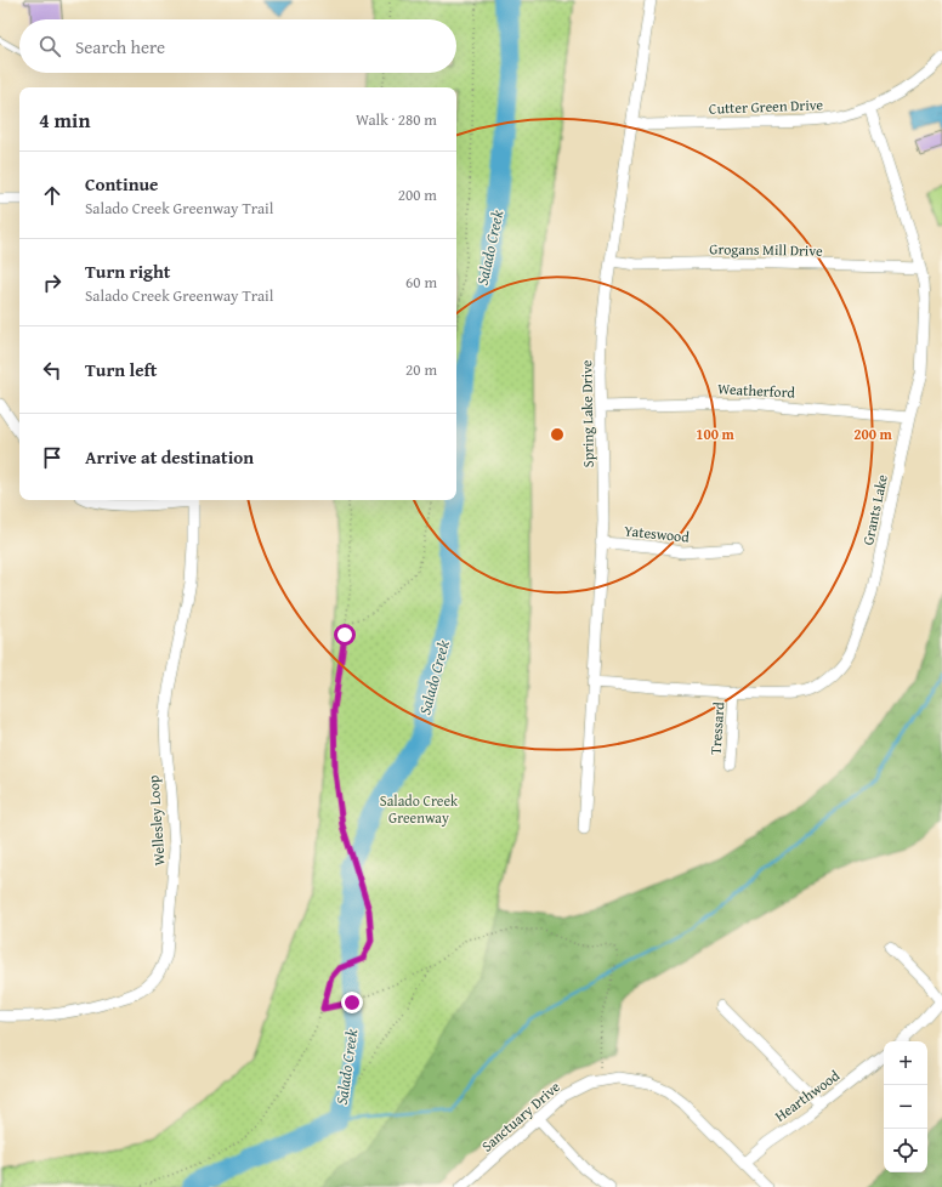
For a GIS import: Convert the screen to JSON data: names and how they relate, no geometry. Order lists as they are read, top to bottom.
{
  "streets": {
    "street": [
      "Cutter Green Drive",
      "Grogans Mill Drive",
      "Weatherford",
      "Spring Lake Drive",
      "Grants Lake",
      "Yateswood",
      "Tressard",
      "Wellesley Loop",
      "Hearthwood",
      "Sanctuary Drive"
    ]
  },
  "crossings": [
    ["Cutter Green Drive", "Spring Lake Drive"],
    ["Cutter Green Drive", "Grants Lake"],
    ["Grogans Mill Drive", "Spring Lake Drive"],
    ["Grogans Mill Drive", "Grants Lake"],
    ["Weatherford", "Spring Lake Drive"],
    ["Weatherford", "Grants Lake"],
    ["Spring Lake Drive", "Grants Lake"],
    ["Spring Lake Drive", "Yateswood"],
    ["Grants Lake", "Tressard"],
    ["Hearthwood", "Sanctuary Drive"]
  ],
  "water": ["Salado Creek"],
  "parks": ["Salado Creek Greenway"],
  "page": {
    "search": "Search here",
    "heading": ["4 min", "Walk · 280 m"],
    "list": [
      ["Continue", "Salado Creek Greenway Trail", "200 m"],
      ["Turn right", "Salado Creek Greenway Trail", "60 m"],
      ["Turn left", "20 m"],
      "Arrive at destination"
    ],
    "map_buttons": ["+", "−"]
  },
  "rings": ["100 m", "200 m"]
}
